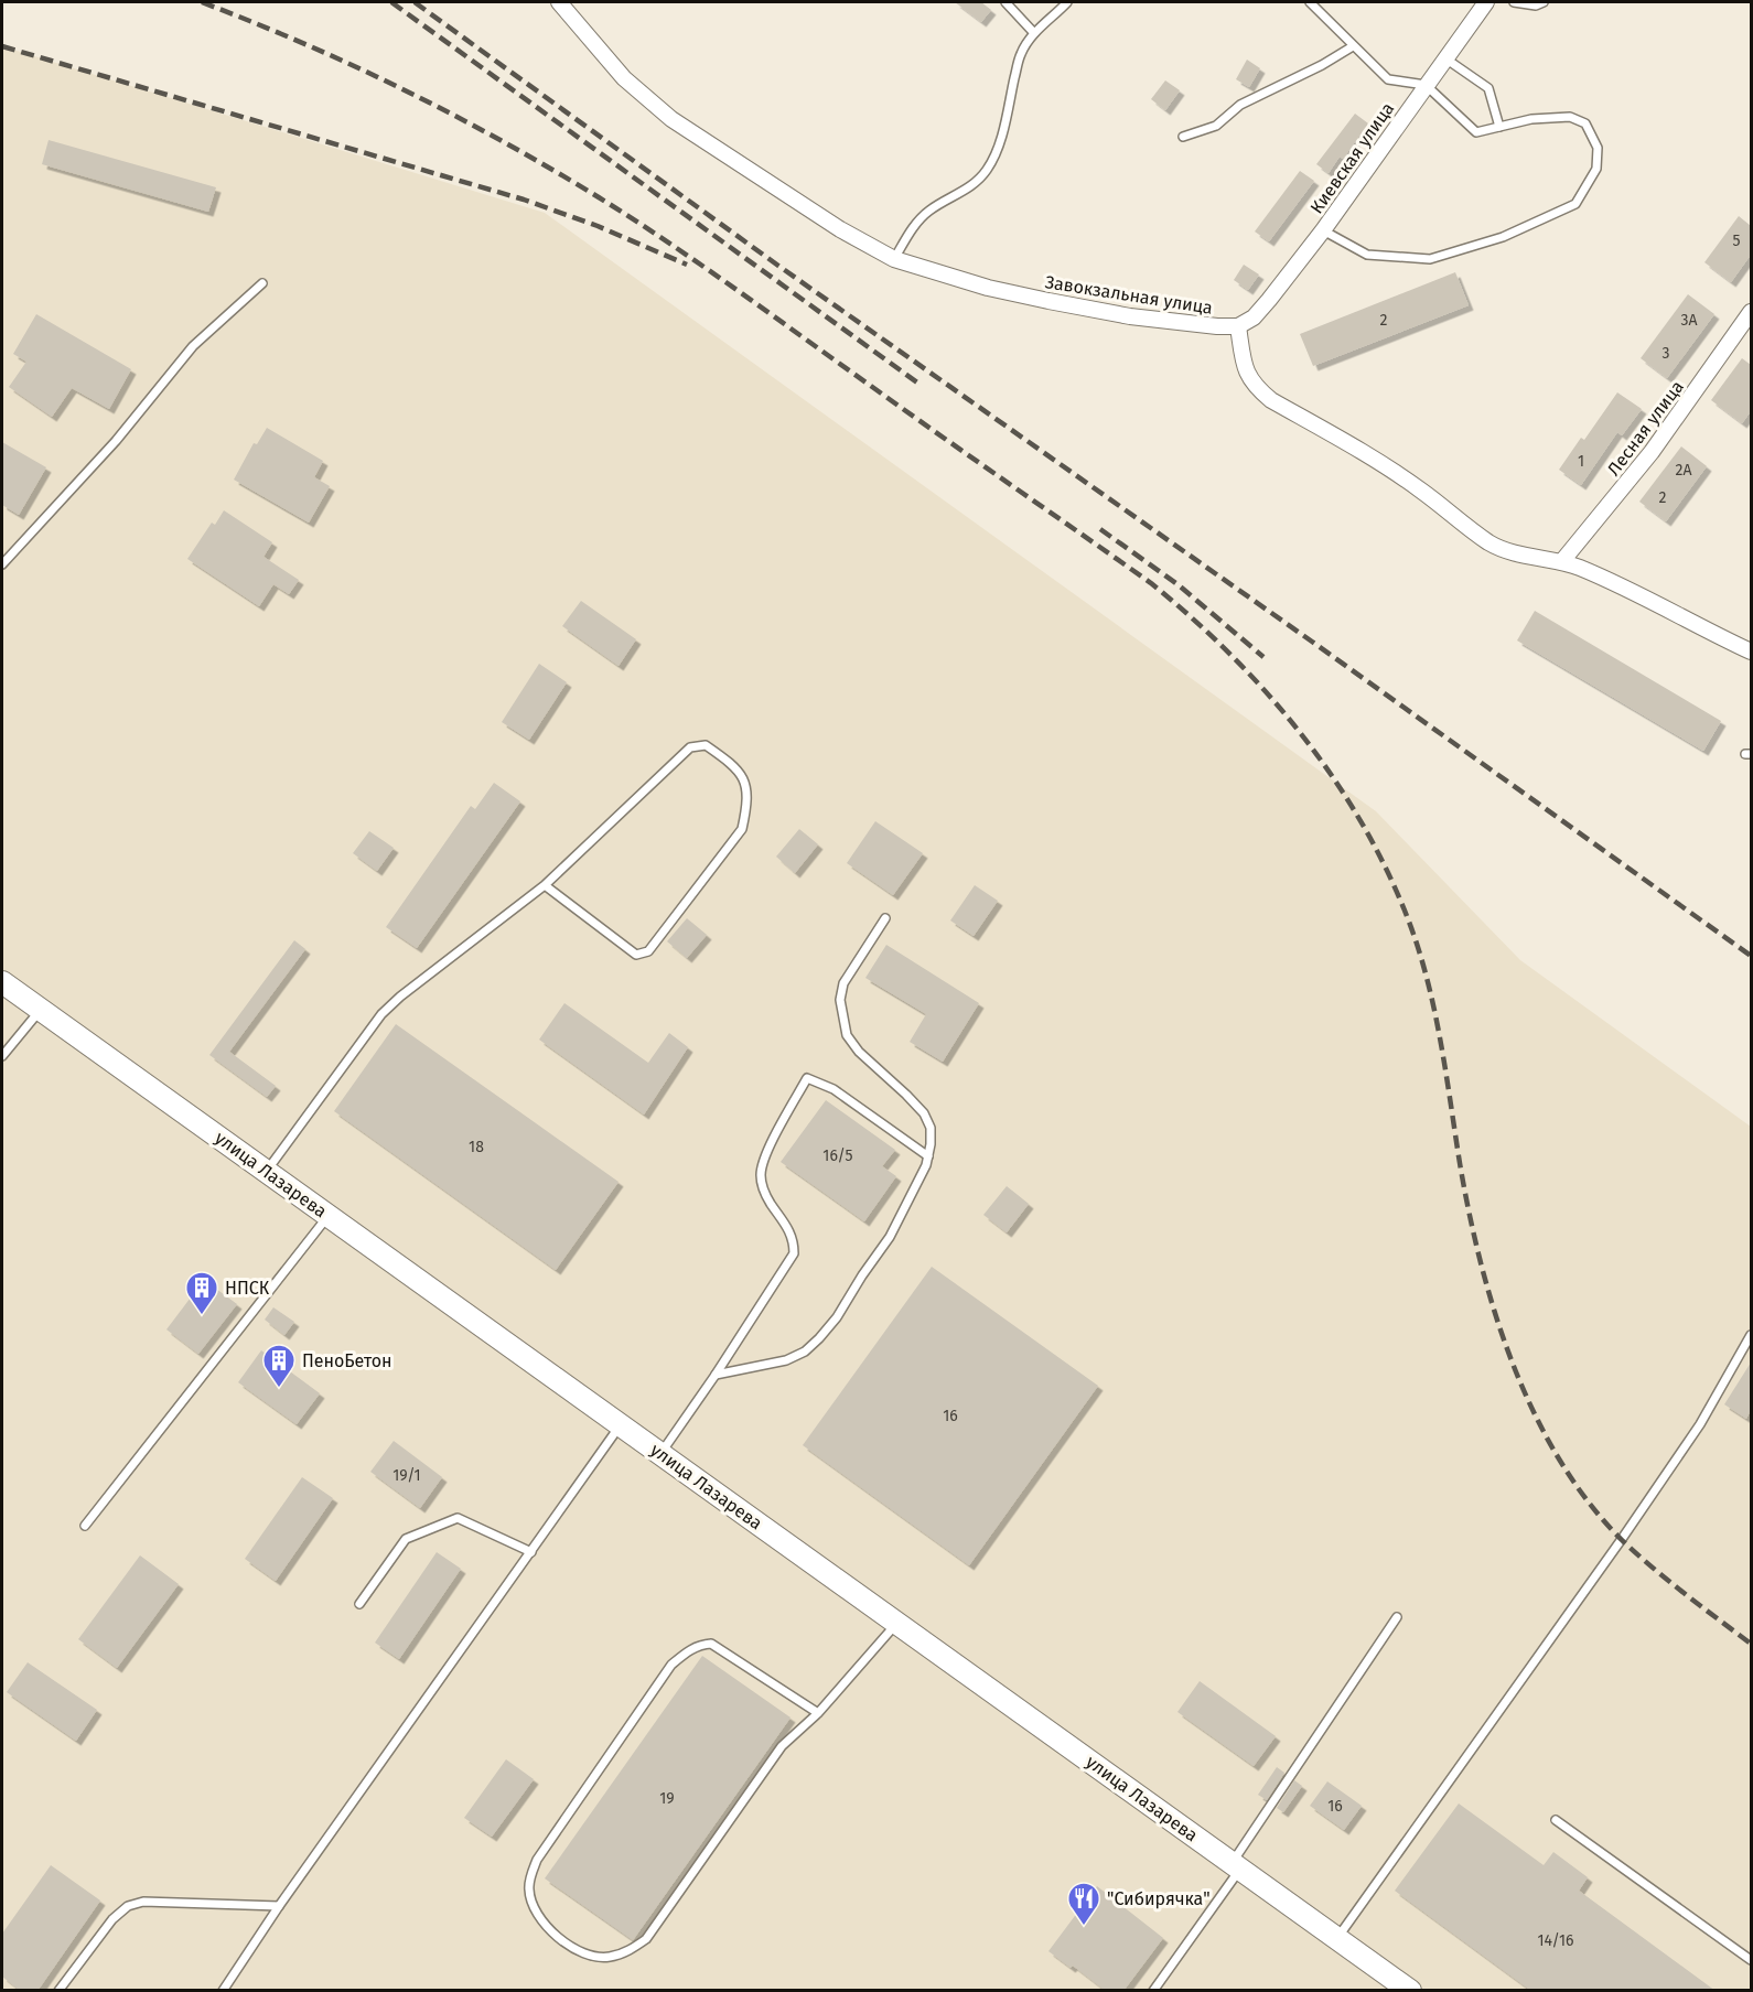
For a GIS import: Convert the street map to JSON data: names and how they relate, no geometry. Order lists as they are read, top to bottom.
{
  "streets": {
    "main road": ["улица Лазарева"],
    "street": ["Киевская улица", "Завокзальная улица", "Лесная улица"]
  },
  "crossings": [
    ["Киевская улица", "Завокзальная улица"]
  ],
  "places": {
    "building": ["НПСК", "ПеноБетон"],
    "restaurant": ["\"Сибирячка\""]
  },
  "house_numbers": [
    "5",
    "2",
    "3А",
    "3",
    "1",
    "2А",
    "2",
    "18",
    "16/5",
    "16",
    "19/1",
    "19",
    "16",
    "14/16"
  ]
}
